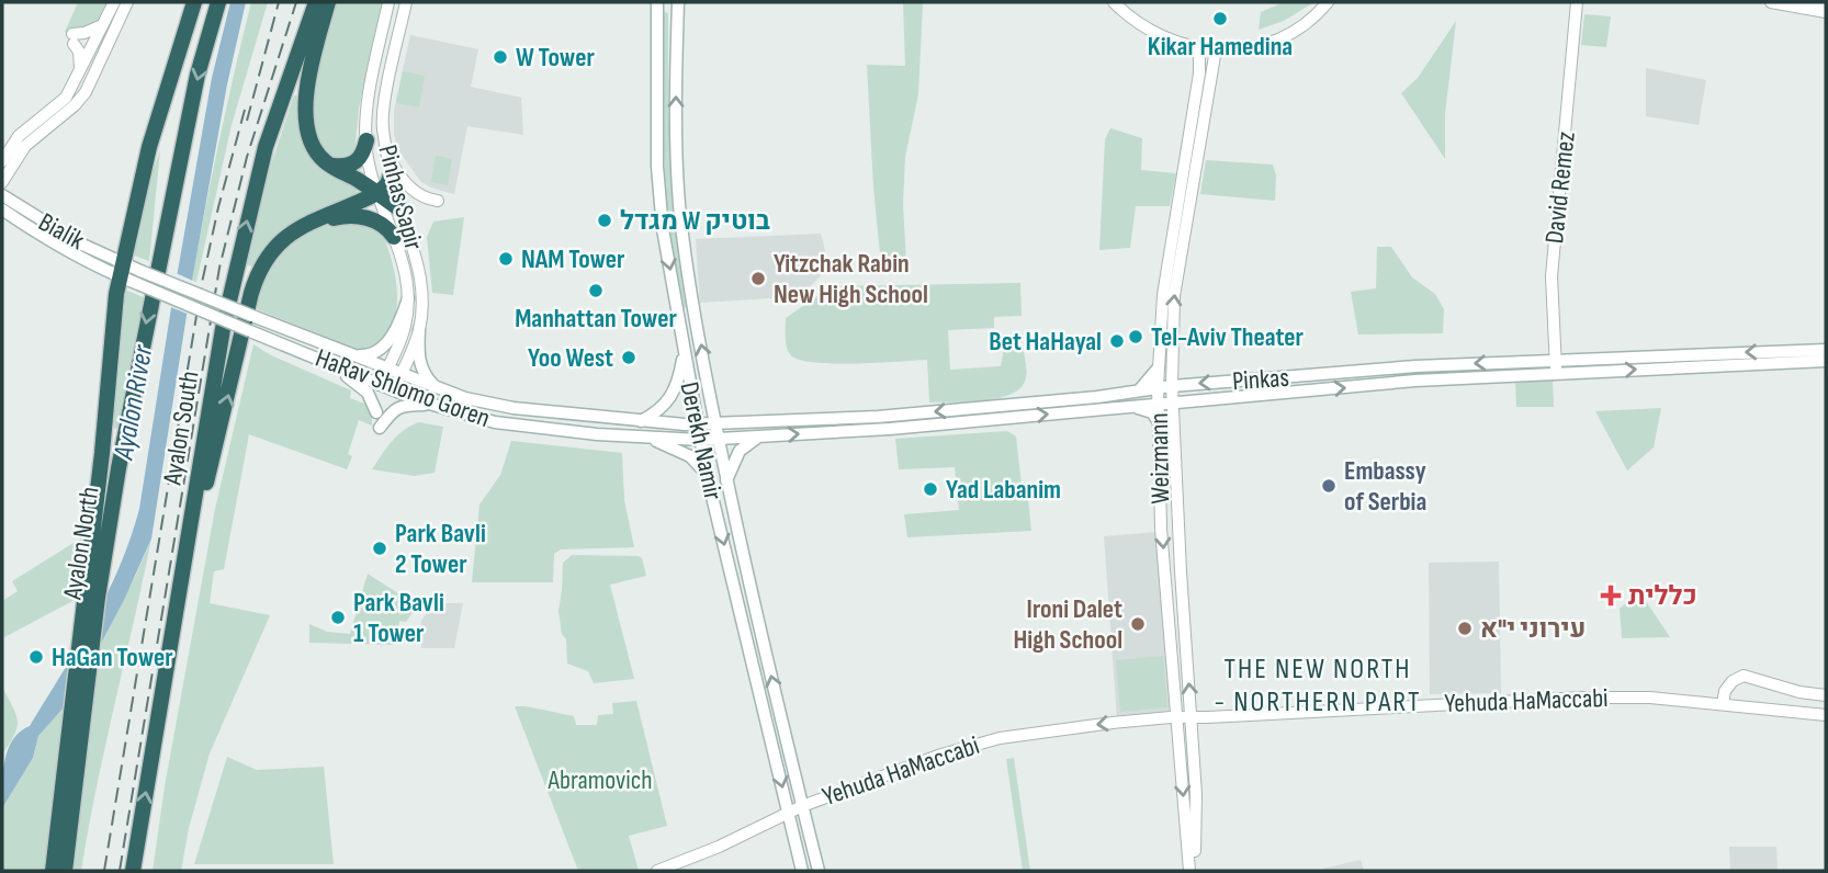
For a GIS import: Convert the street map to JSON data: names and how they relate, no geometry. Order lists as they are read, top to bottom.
{
  "streets": {
    "highway": ["Ayalon South", "Ayalon North"],
    "main road": [
      "Bialik",
      "Pinkas",
      "HaRav Shlomo Goren",
      "Derekh Namir"
    ],
    "street": [
      "David Remez",
      "Pinhas Sapir",
      "Weizmann",
      "Yehuda HaMaccabi"
    ]
  },
  "crossings": [
    ["David Remez", "Pinkas"],
    ["Pinhas Sapir", "HaRav Shlomo Goren"],
    ["Bialik", "HaRav Shlomo Goren"],
    ["Pinkas", "HaRav Shlomo Goren"],
    ["Pinkas", "Derekh Namir"],
    ["Pinkas", "Weizmann"],
    ["HaRav Shlomo Goren", "Derekh Namir"],
    ["Derekh Namir", "Yehuda HaMaccabi"],
    ["Weizmann", "Yehuda HaMaccabi"]
  ],
  "districts": ["THE NEW NORTH - NORTHERN PART"],
  "water": ["Ayalon River"],
  "parks": ["Abramovich"],
  "places": {
    "other": [
      "Kikar Hamedina",
      "W Tower",
      "מגדל W בוטיק",
      "NAM Tower",
      "Yitzchak Rabin New High School",
      "Manhattan Tower",
      "Tel-Aviv Theater",
      "Bet HaHayal",
      "Yoo West",
      "Embassy of Serbia",
      "Yad Labanim",
      "Park Bavli 2 Tower",
      "Park Bavli 1 Tower",
      "Ironi Dalet High School",
      "עירוני י\"א",
      "HaGan Tower"
    ],
    "health": ["כללית"]
  }
}
